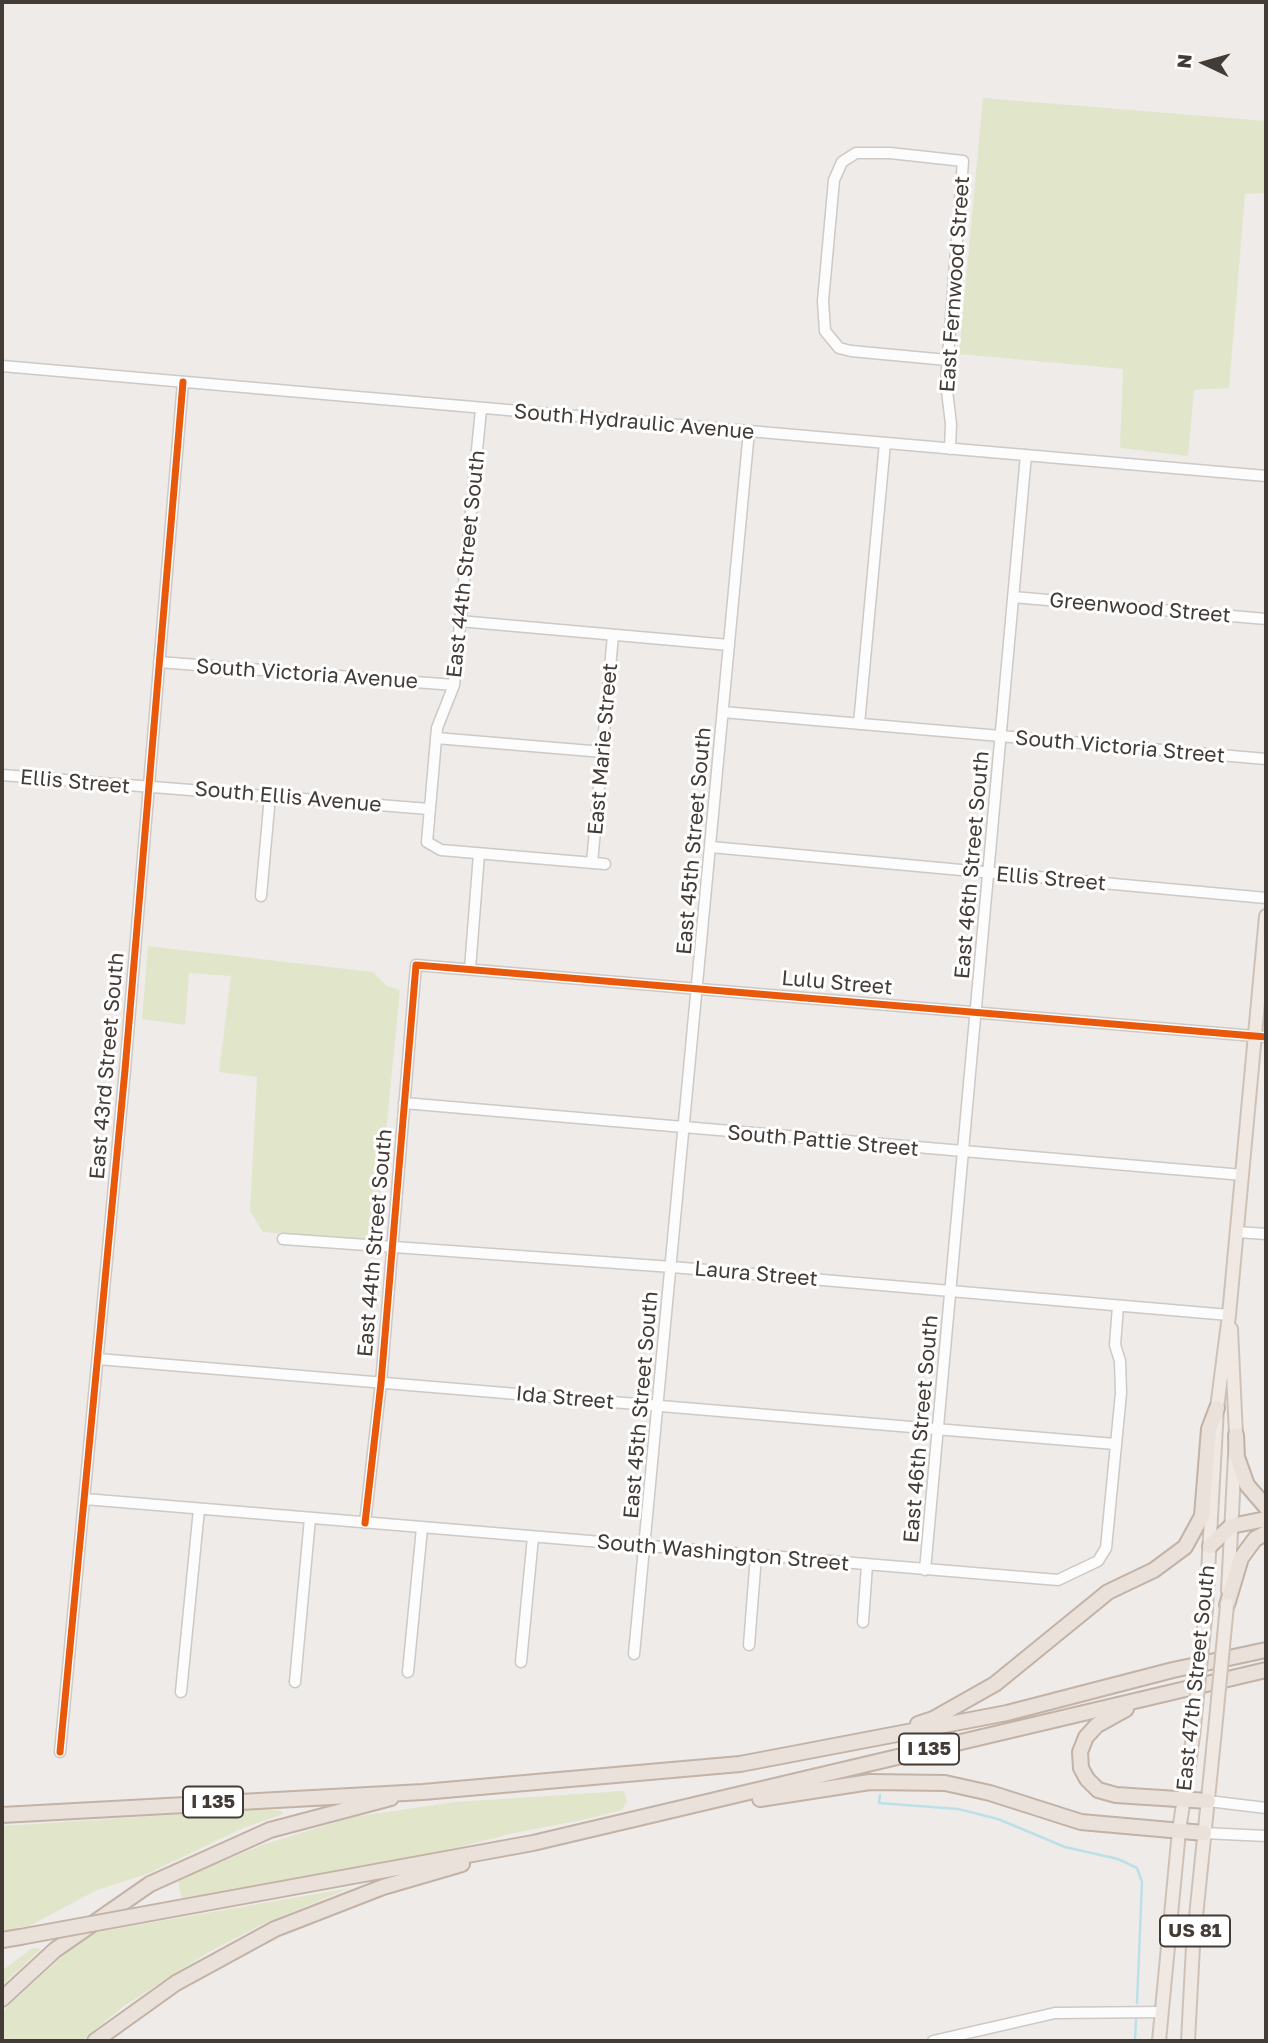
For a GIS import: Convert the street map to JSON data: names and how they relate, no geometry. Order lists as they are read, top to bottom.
{
  "streets": {
    "highway": ["I 135", "US 81"],
    "main road": ["East 47th Street South"],
    "street": [
      "East Fernwood Street",
      "South Hydraulic Avenue",
      "East 44th Street South",
      "Greenwood Street",
      "South Victoria Avenue",
      "South Victoria Street",
      "East Marie Street",
      "Ellis Street",
      "South Ellis Avenue",
      "East 45th Street South",
      "East 46th Street South",
      "Lulu Street",
      "East 43rd Street South",
      "South Pattie Street",
      "Laura Street",
      "Ida Street",
      "South Washington Street"
    ]
  },
  "crossings": [
    ["East Fernwood Street", "South Hydraulic Avenue"],
    ["South Hydraulic Avenue", "East 44th Street South"],
    ["South Hydraulic Avenue", "East 45th Street South"],
    ["South Hydraulic Avenue", "East 46th Street South"],
    ["South Hydraulic Avenue", "East 43rd Street South"],
    ["East 44th Street South", "South Victoria Avenue"],
    ["East 44th Street South", "South Ellis Avenue"],
    ["East 44th Street South", "Lulu Street"],
    ["East 44th Street South", "South Pattie Street"],
    ["East 44th Street South", "Laura Street"],
    ["East 44th Street South", "Ida Street"],
    ["East 44th Street South", "South Washington Street"],
    ["Greenwood Street", "East 46th Street South"],
    ["South Victoria Avenue", "East 43rd Street South"],
    ["South Victoria Street", "East 45th Street South"],
    ["South Victoria Street", "East 46th Street South"],
    ["Ellis Street", "South Ellis Avenue"],
    ["Ellis Street", "East 45th Street South"],
    ["Ellis Street", "East 46th Street South"],
    ["Ellis Street", "East 43rd Street South"],
    ["South Ellis Avenue", "East 43rd Street South"],
    ["East 45th Street South", "Lulu Street"],
    ["East 45th Street South", "South Pattie Street"],
    ["East 45th Street South", "Laura Street"],
    ["East 45th Street South", "Ida Street"],
    ["East 45th Street South", "South Washington Street"],
    ["East 46th Street South", "Lulu Street"],
    ["East 46th Street South", "South Pattie Street"],
    ["East 46th Street South", "Laura Street"],
    ["East 46th Street South", "Ida Street"],
    ["East 46th Street South", "South Washington Street"],
    ["Lulu Street", "East 47th Street South"],
    ["East 43rd Street South", "Ida Street"],
    ["East 43rd Street South", "South Washington Street"],
    ["South Pattie Street", "East 47th Street South"],
    ["Laura Street", "South Washington Street"],
    ["Laura Street", "East 47th Street South"],
    ["Ida Street", "South Washington Street"],
    ["East 47th Street South", "US 81"]
  ],
  "north": "left"
}
